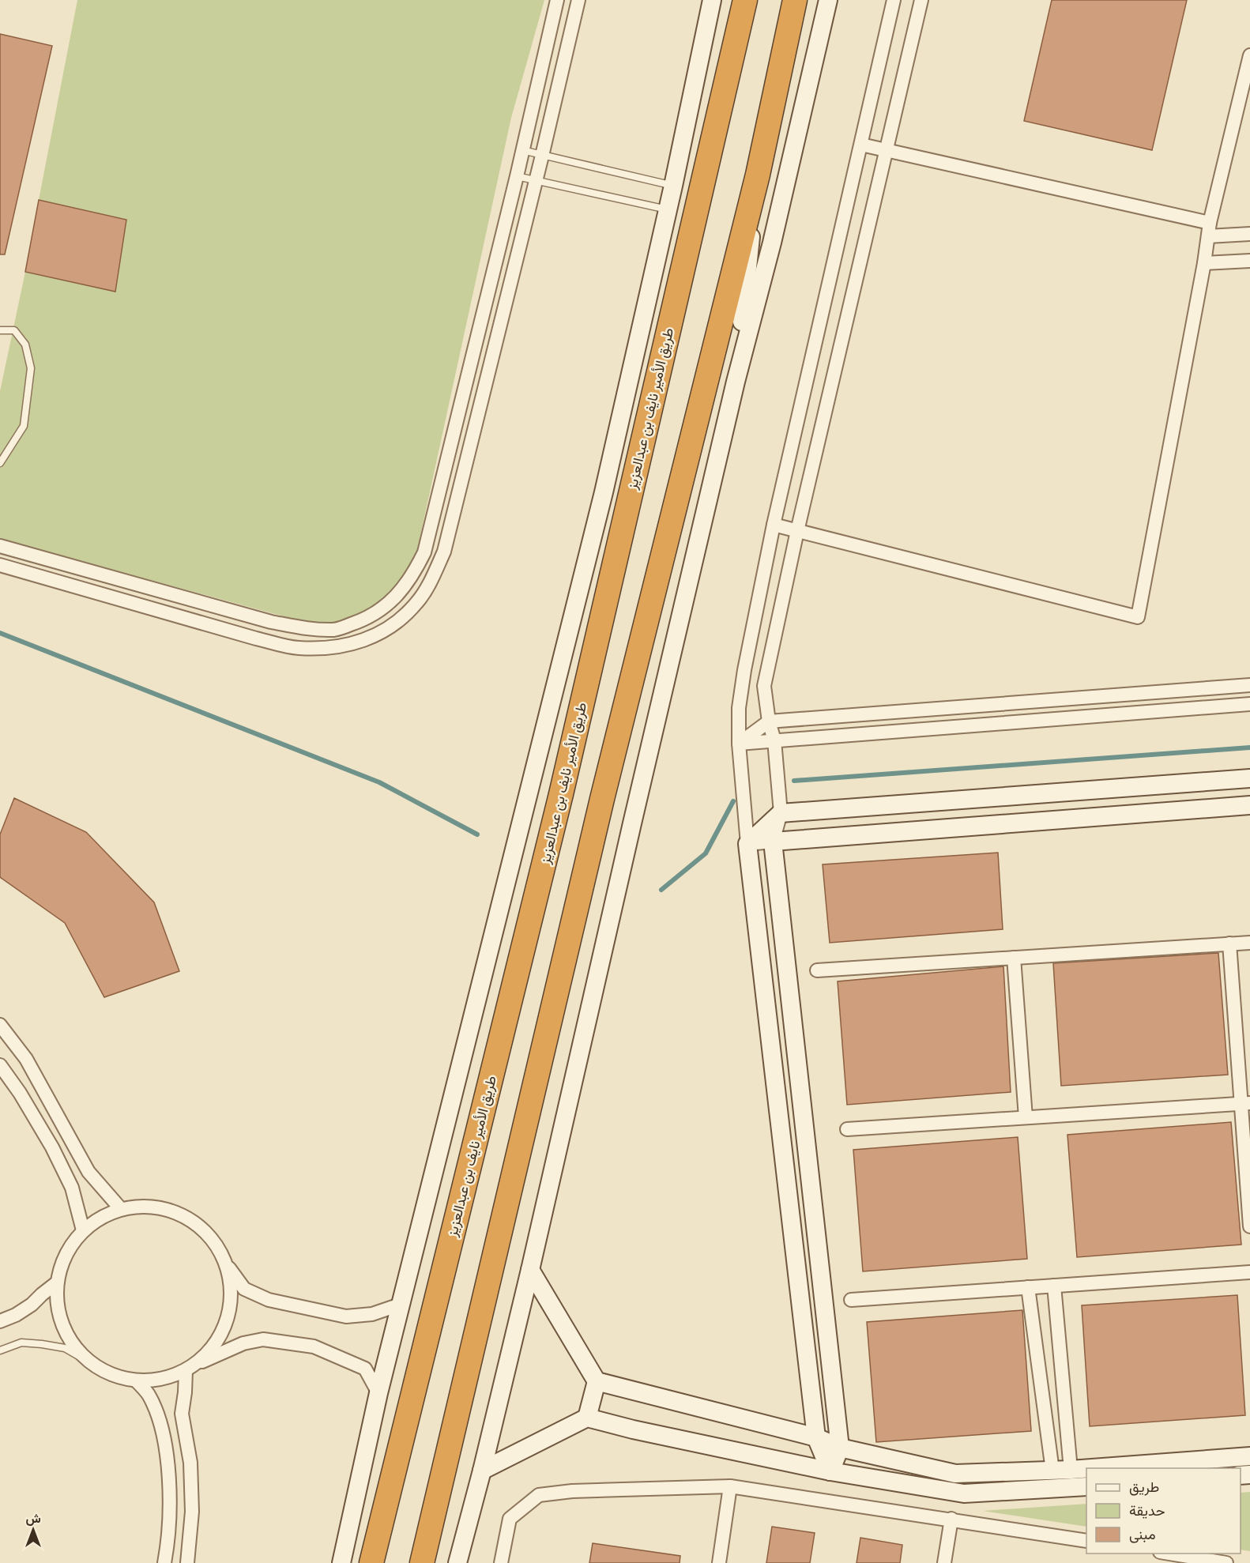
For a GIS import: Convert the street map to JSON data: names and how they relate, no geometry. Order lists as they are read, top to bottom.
{
  "streets": {
    "highway": ["طريق الأمير نايف بن عبدالعزيز"]
  },
  "legend": ["طريق", "حديقة", "مبنى"],
  "north": "top"
}
